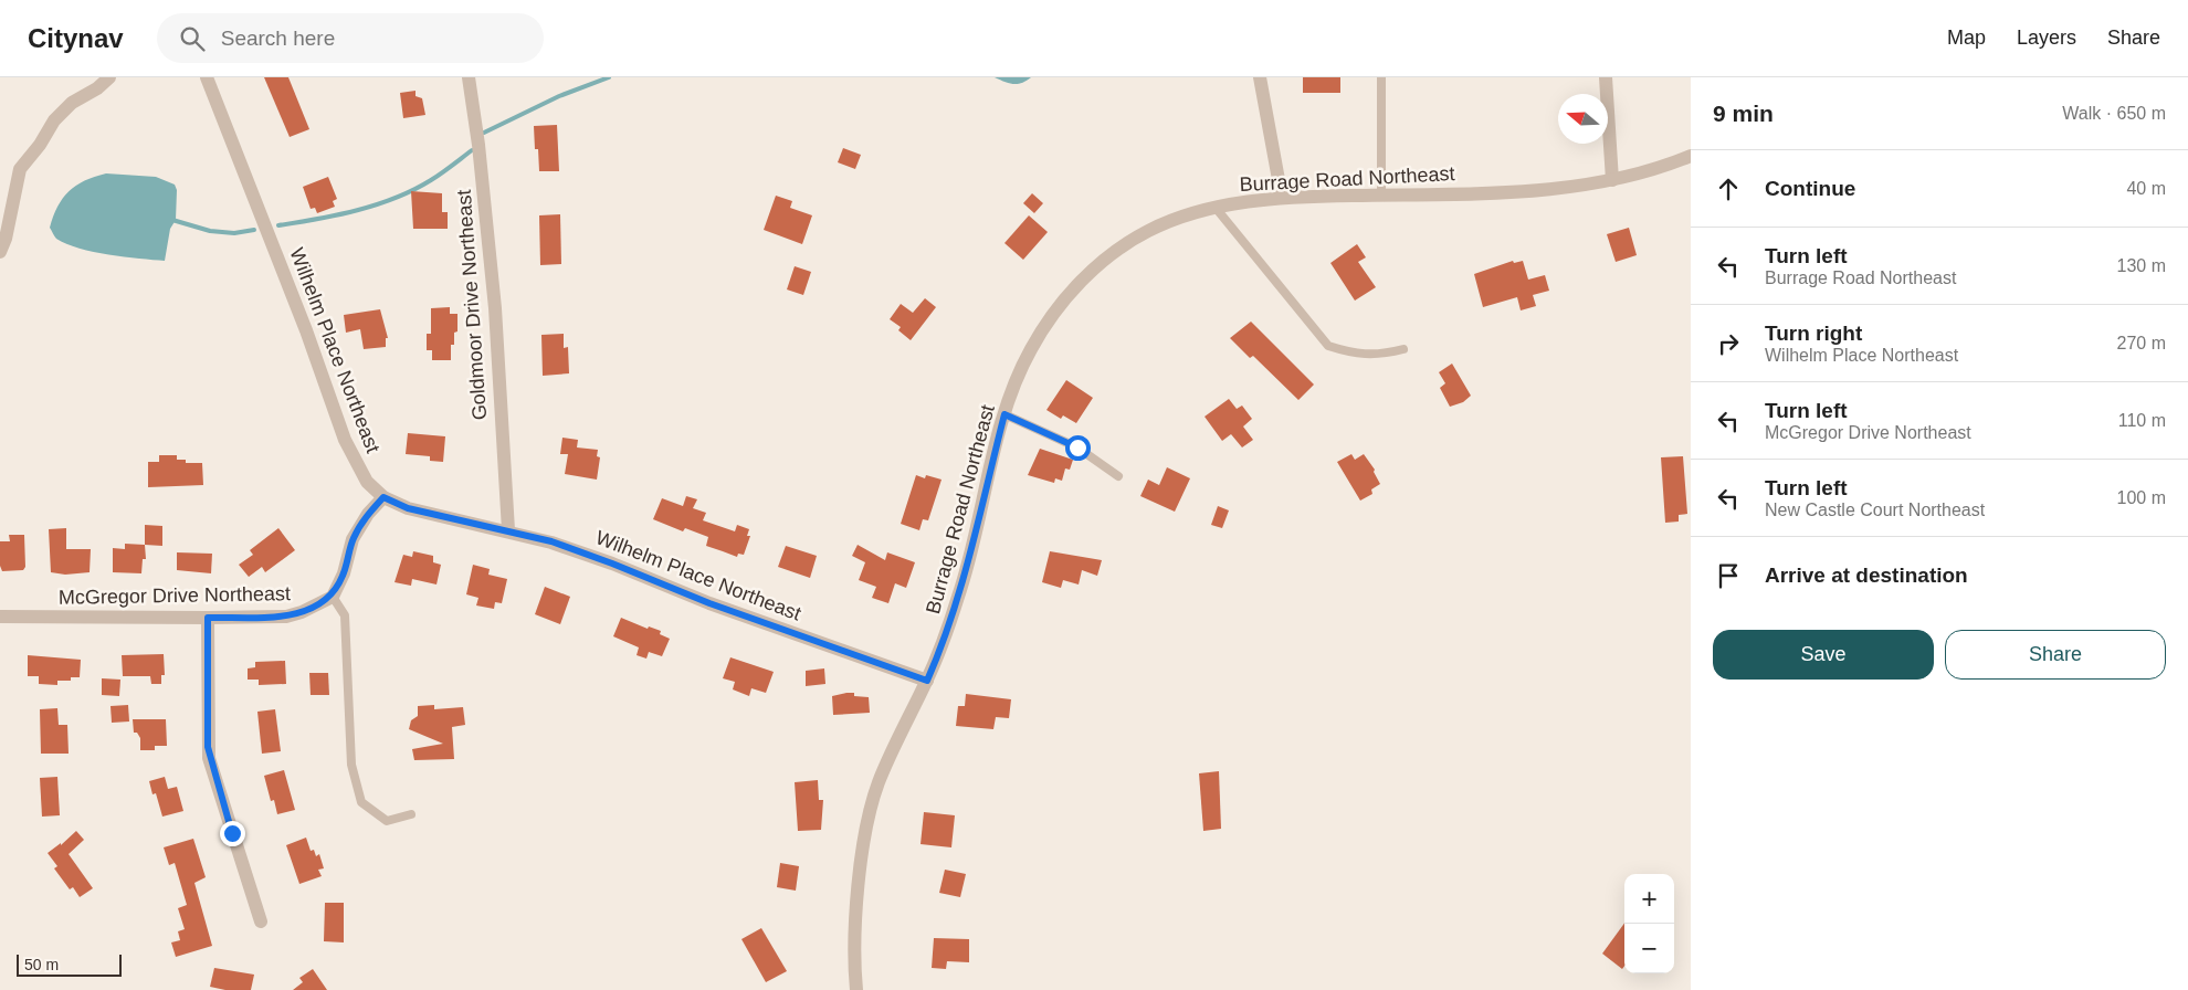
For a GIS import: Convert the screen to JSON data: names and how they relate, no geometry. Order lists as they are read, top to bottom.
{
  "streets": {
    "street": [
      "Burrage Road Northeast",
      "Goldmoor Drive Northeast",
      "Wilhelm Place Northeast",
      "McGregor Drive Northeast"
    ]
  },
  "crossings": [
    ["Burrage Road Northeast", "Wilhelm Place Northeast"],
    ["Goldmoor Drive Northeast", "Wilhelm Place Northeast"]
  ],
  "scale_bar": "50 m",
  "north": "left",
  "page": {
    "header": "Citynav",
    "search": "Search here",
    "nav": ["Map", "Layers", "Share"],
    "heading": ["9 min", "Walk · 650 m"],
    "list": [
      ["Continue", "40 m"],
      ["Turn left", "Burrage Road Northeast", "130 m"],
      ["Turn right", "Wilhelm Place Northeast", "270 m"],
      ["Turn left", "McGregor Drive Northeast", "110 m"],
      ["Turn left", "New Castle Court Northeast", "100 m"],
      "Arrive at destination"
    ],
    "buttons": ["Save", "Share"],
    "map_buttons": ["+", "−"],
    "scale": "50 m"
  }
}
